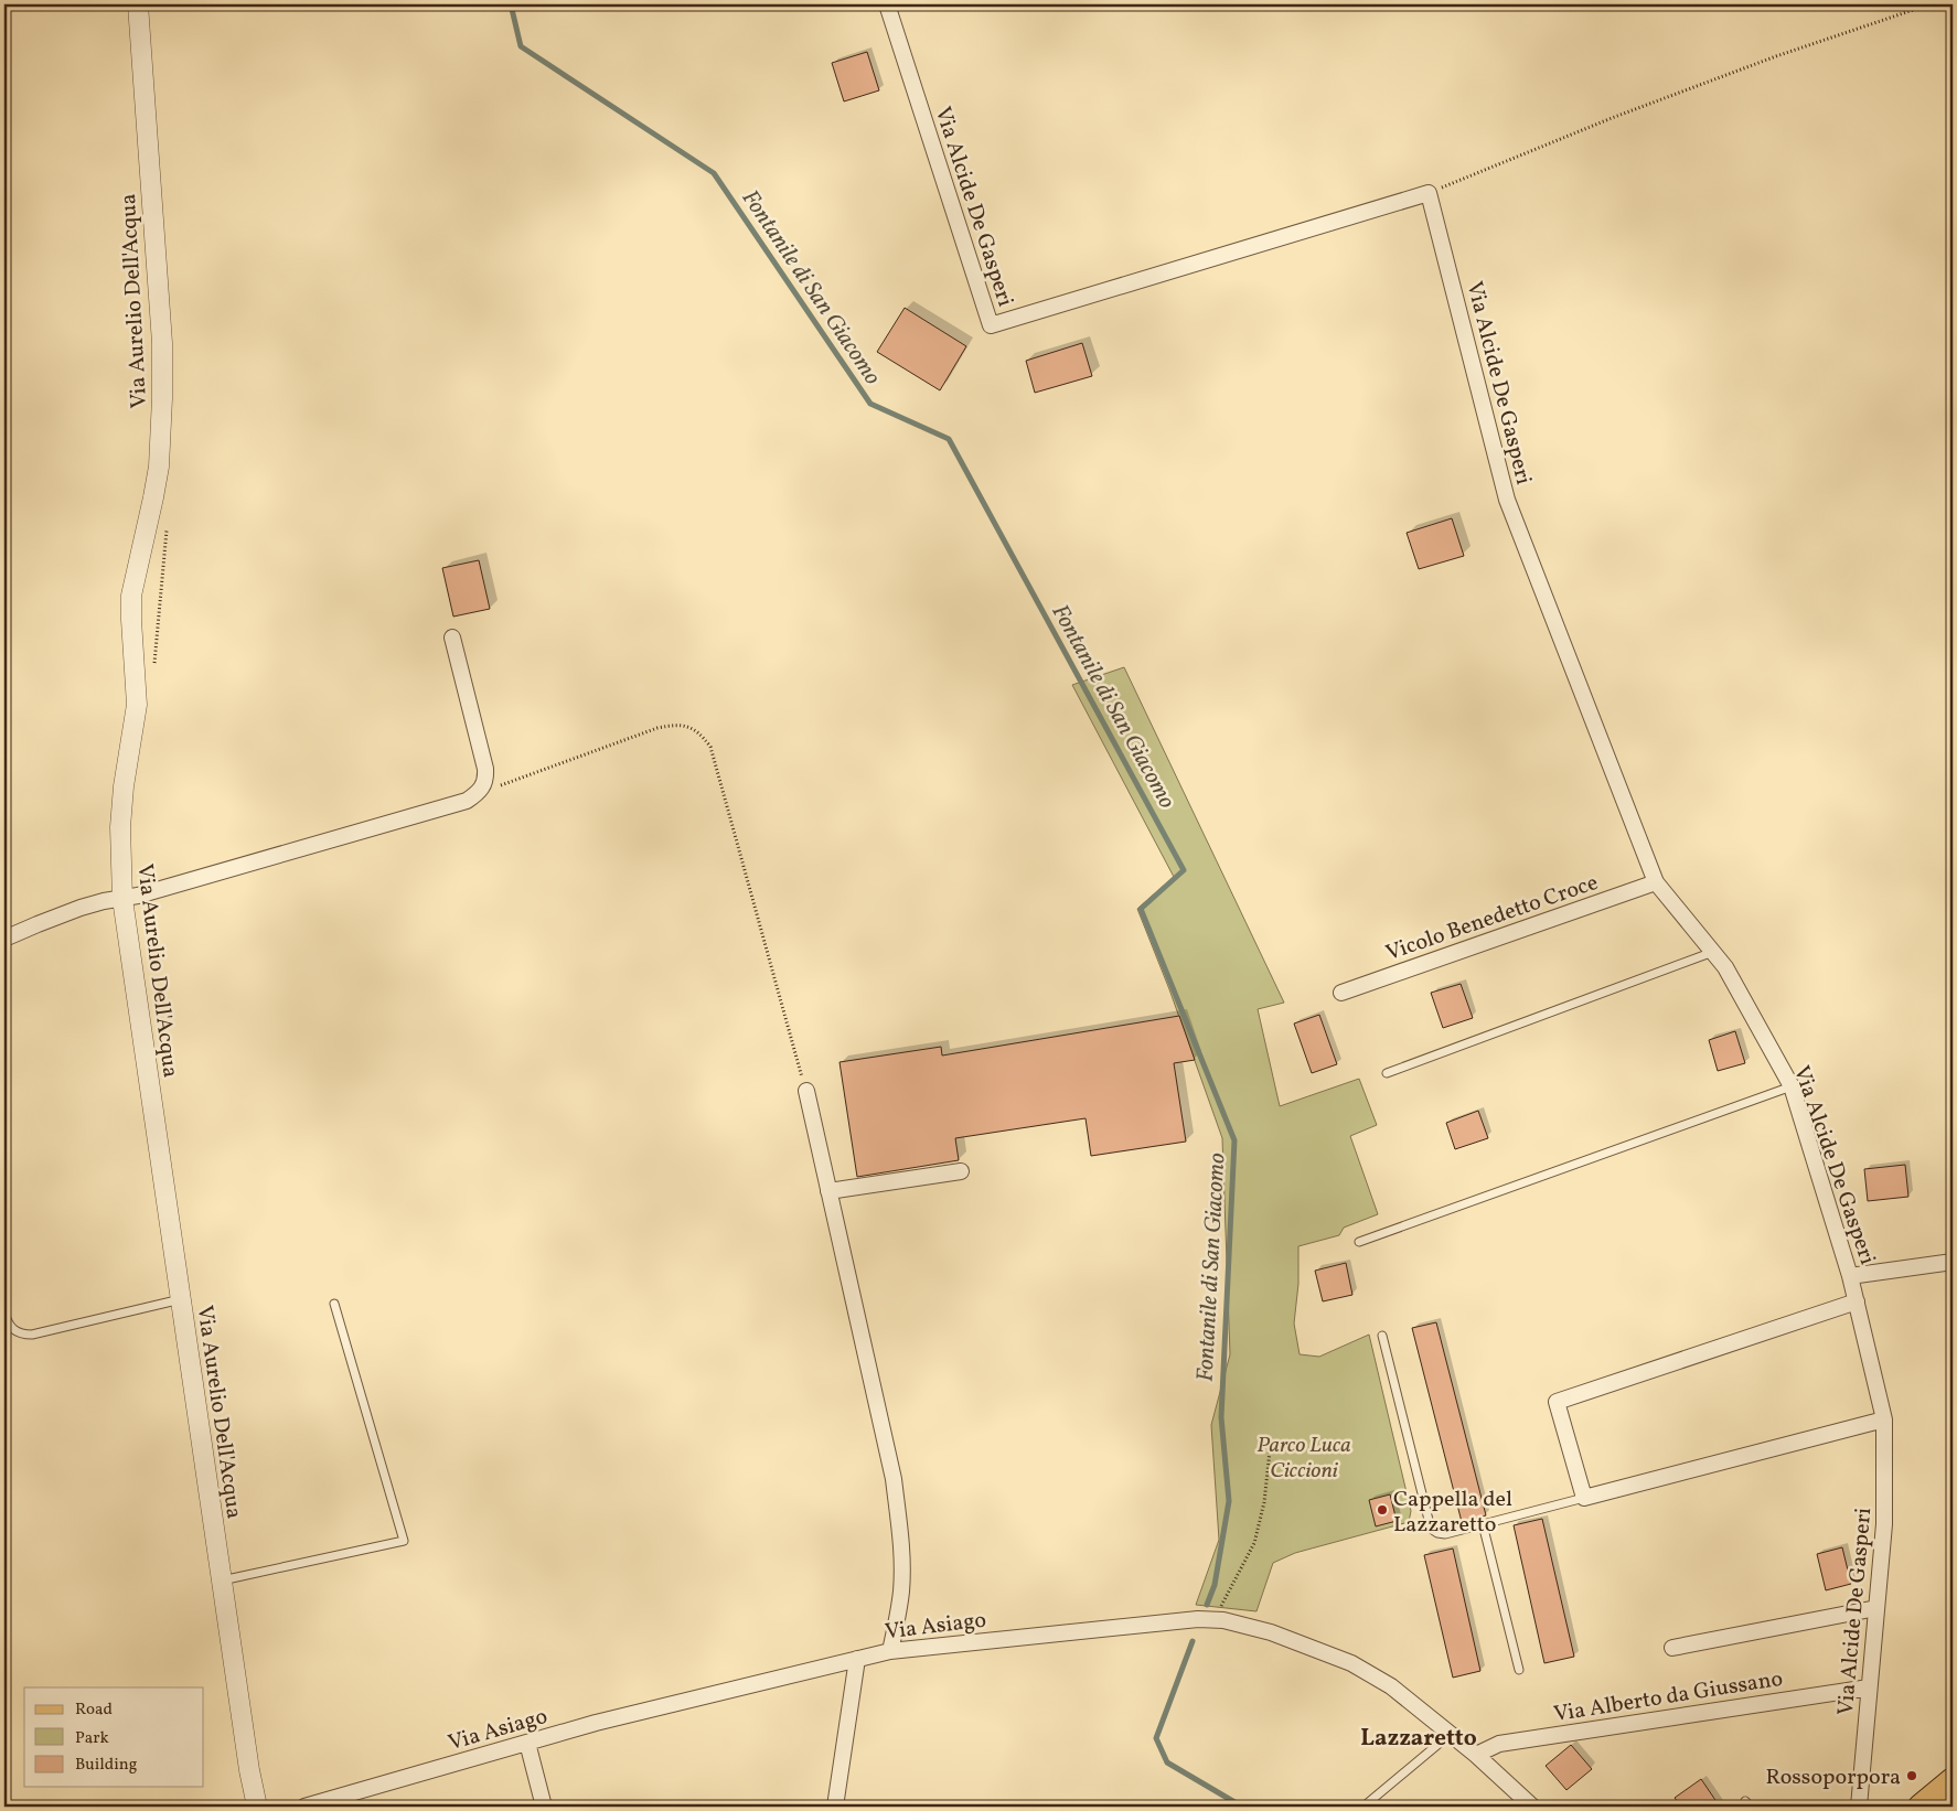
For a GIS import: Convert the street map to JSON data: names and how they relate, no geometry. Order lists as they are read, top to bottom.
{
  "streets": {
    "street": [
      "Via Alcide De Gasperi",
      "Via Aurelio Dell'Acqua",
      "Vicolo Benedetto Croce",
      "Via Asiago",
      "Via Alberto da Giussano"
    ]
  },
  "crossings": [
    ["Via Alcide De Gasperi", "Vicolo Benedetto Croce"],
    ["Via Alcide De Gasperi", "Via Alberto da Giussano"],
    ["Via Asiago", "Via Alberto da Giussano"]
  ],
  "districts": ["Lazzaretto"],
  "water": ["Fontanile di San Giacomo"],
  "parks": ["Parco Luca Ciccioni"],
  "places": ["Cappella del Lazzaretto", "Rossoporpora"],
  "legend": ["Road", "Park", "Building"]
}
